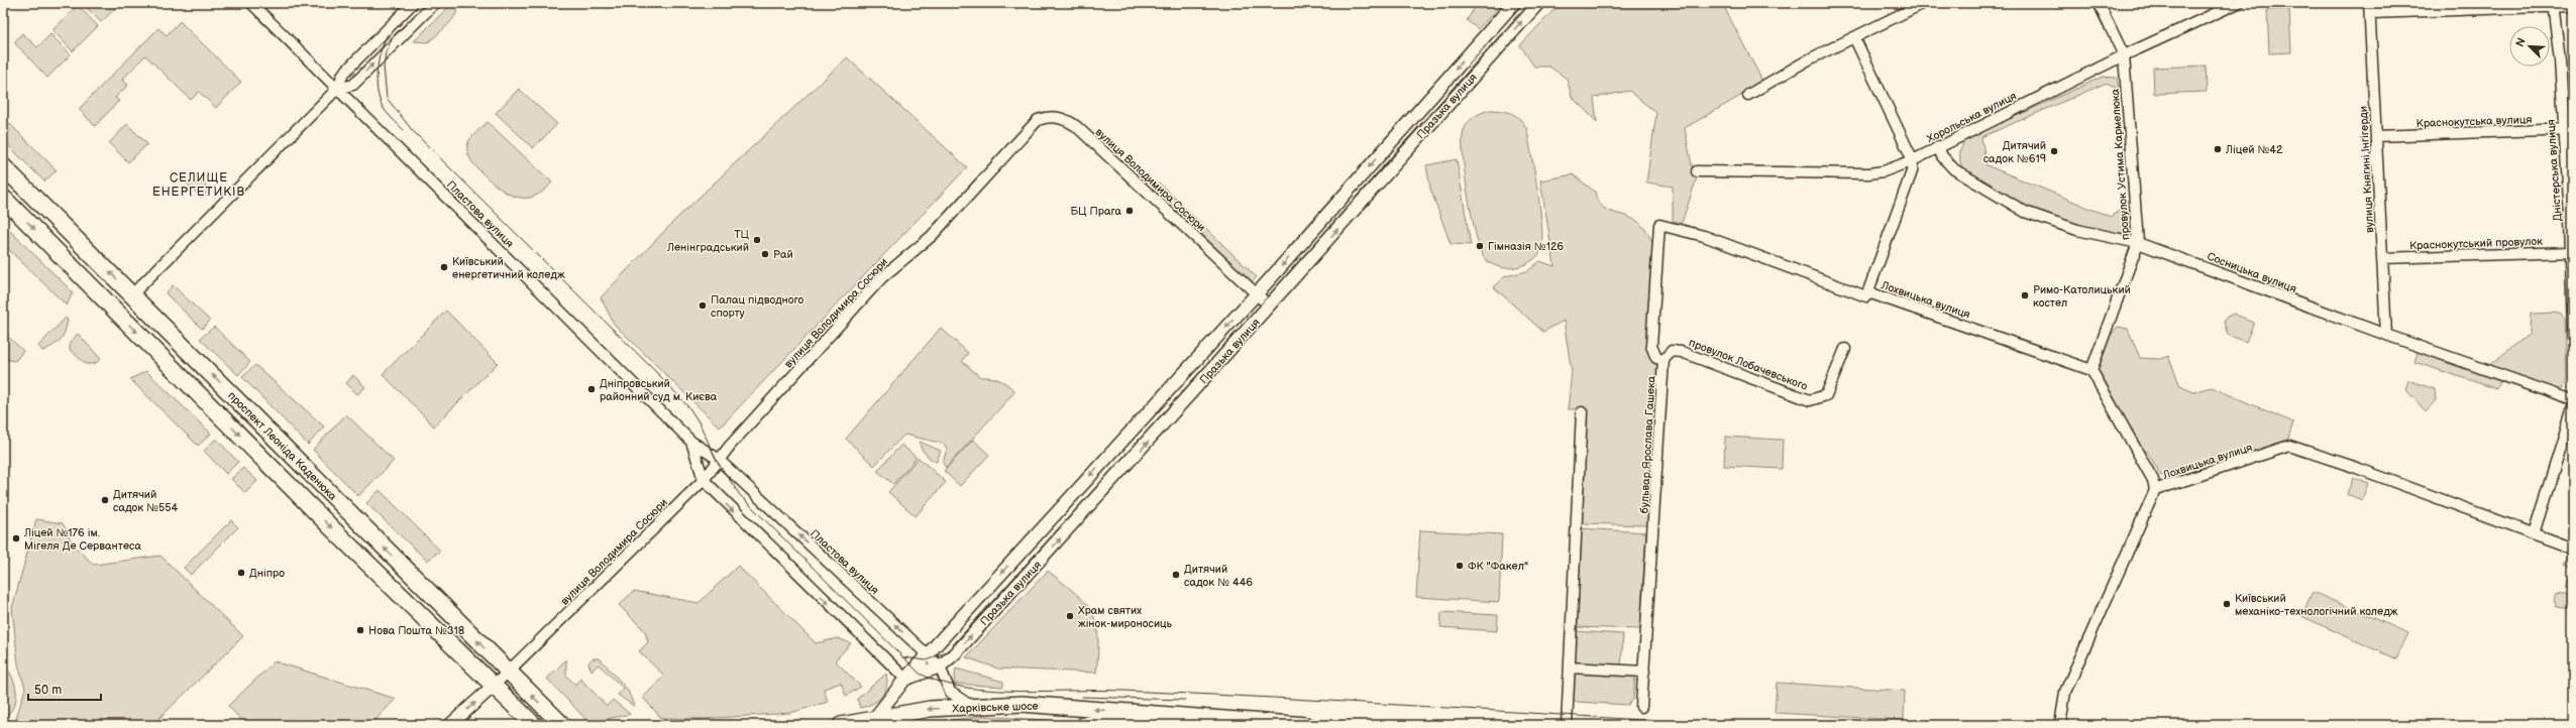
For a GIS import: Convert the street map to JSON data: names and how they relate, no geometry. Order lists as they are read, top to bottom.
{
  "streets": {
    "highway": ["проспект Леоніда Каденюка"],
    "main road": ["Харківське шосе"],
    "street": [
      "Празька вулиця",
      "Хорольська вулиця",
      "Краснокутська вулиця",
      "провулок Устима Кармелюка",
      "вулиця Княгині Інгігерди",
      "Дністерська вулиця",
      "вулиця Володимира Сосюри",
      "Пластова вулиця",
      "Краснокутський провулок",
      "Сосницька вулиця",
      "Лохвицька вулиця",
      "провулок Лобачевського",
      "бульвар Ярослава Гашека"
    ]
  },
  "crossings": [
    ["Празька вулиця", "вулиця Володимира Сосюри"],
    ["Празька вулиця", "Пластова вулиця"],
    ["Празька вулиця", "Харківське шосе"],
    ["Хорольська вулиця", "провулок Устима Кармелюка"],
    ["Хорольська вулиця", "Сосницька вулиця"],
    ["Краснокутська вулиця", "вулиця Княгині Інгігерди"],
    ["Краснокутська вулиця", "Дністерська вулиця"],
    ["провулок Устима Кармелюка", "Сосницька вулиця"],
    ["провулок Устима Кармелюка", "Лохвицька вулиця"],
    ["вулиця Княгині Інгігерди", "Краснокутський провулок"],
    ["вулиця Княгині Інгігерди", "Сосницька вулиця"],
    ["Дністерська вулиця", "Краснокутський провулок"],
    ["вулиця Володимира Сосюри", "Пластова вулиця"],
    ["вулиця Володимира Сосюри", "проспект Леоніда Каденюка"],
    ["Пластова вулиця", "Харківське шосе"],
    ["Лохвицька вулиця", "провулок Лобачевського"],
    ["Лохвицька вулиця", "бульвар Ярослава Гашека"],
    ["провулок Лобачевського", "бульвар Ярослава Гашека"]
  ],
  "one_way": ["Харківське шосе"],
  "districts": ["СЕЛИЩЕ ЕНЕРГЕТИКІВ"],
  "places": [
    "Ліцей №42",
    "Дитячий садок №619",
    "БЦ Прага",
    "ТЦ Ленінградський",
    "Гімназія №126",
    "Рай",
    "Київський енергетичний коледж",
    "Римо-Католицький костел",
    "Палац підводного спорту",
    "Дніпровський районний суд м. Києва",
    "Дитячий садок №554",
    "Ліцей №176 ім. Мігеля Де Сервантеса",
    "ФК \"Факел\"",
    "Дніпро",
    "Дитячий садок № 446",
    "Київський механіко-технологічний коледж",
    "Храм святих жінок-мироносиць",
    "Нова Пошта №318"
  ],
  "scale_bar": "50 m",
  "north": "top left"
}
